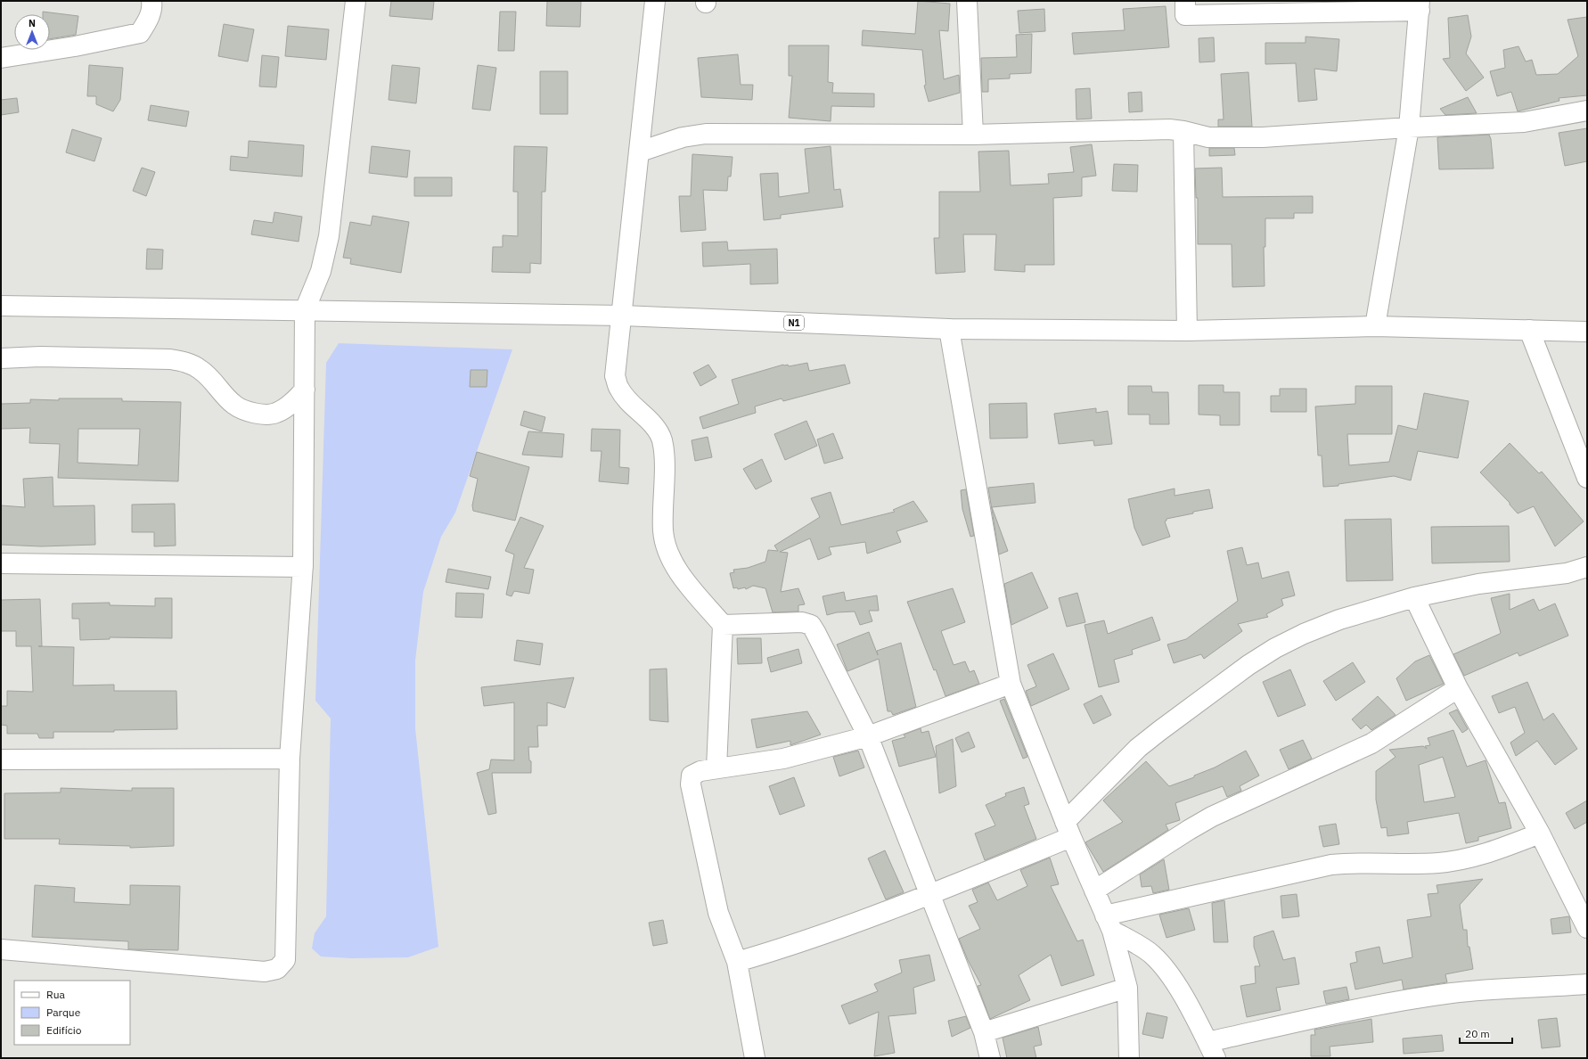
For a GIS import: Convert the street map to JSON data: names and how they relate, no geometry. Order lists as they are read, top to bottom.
{
  "streets": {
    "main road": ["N1"]
  },
  "legend": ["Rua", "Parque", "Edifício"],
  "scale_bar": "20 m",
  "north": "top"
}
